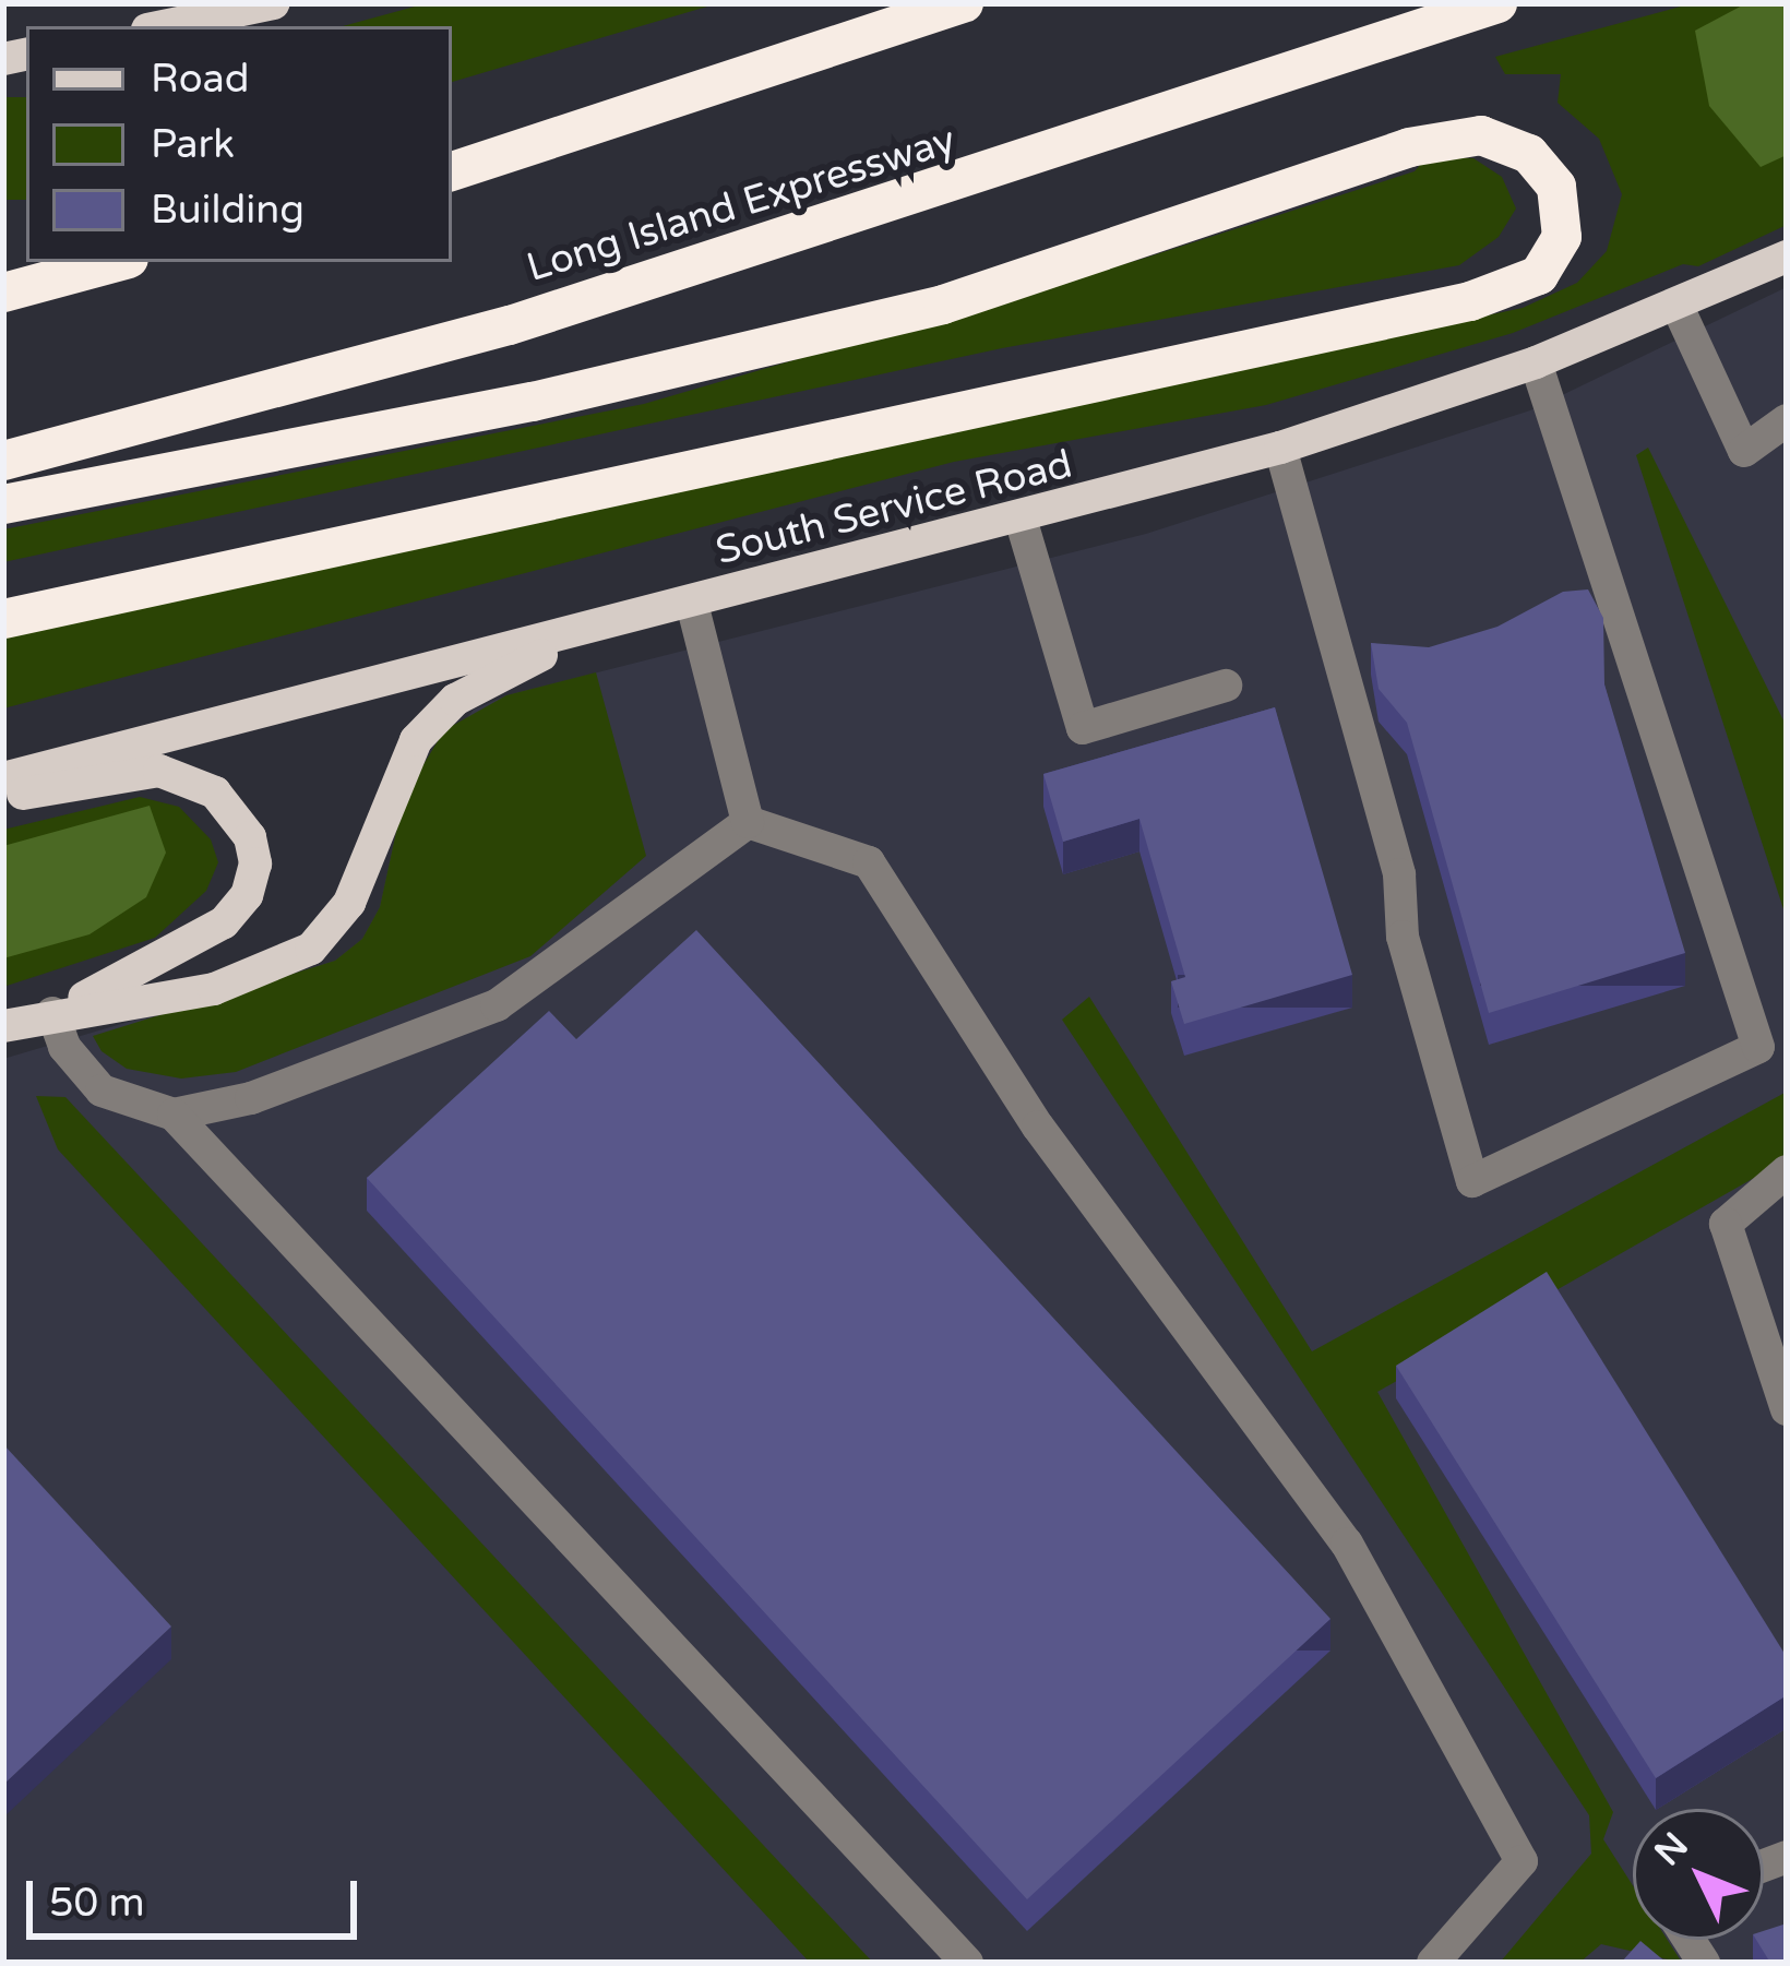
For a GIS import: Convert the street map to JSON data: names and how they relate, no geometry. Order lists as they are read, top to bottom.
{
  "streets": {
    "highway": ["Long Island Expressway"],
    "main road": ["South Service Road"]
  },
  "legend": ["Road", "Park", "Building"],
  "scale_bar": "50 m",
  "north": "top left"
}
